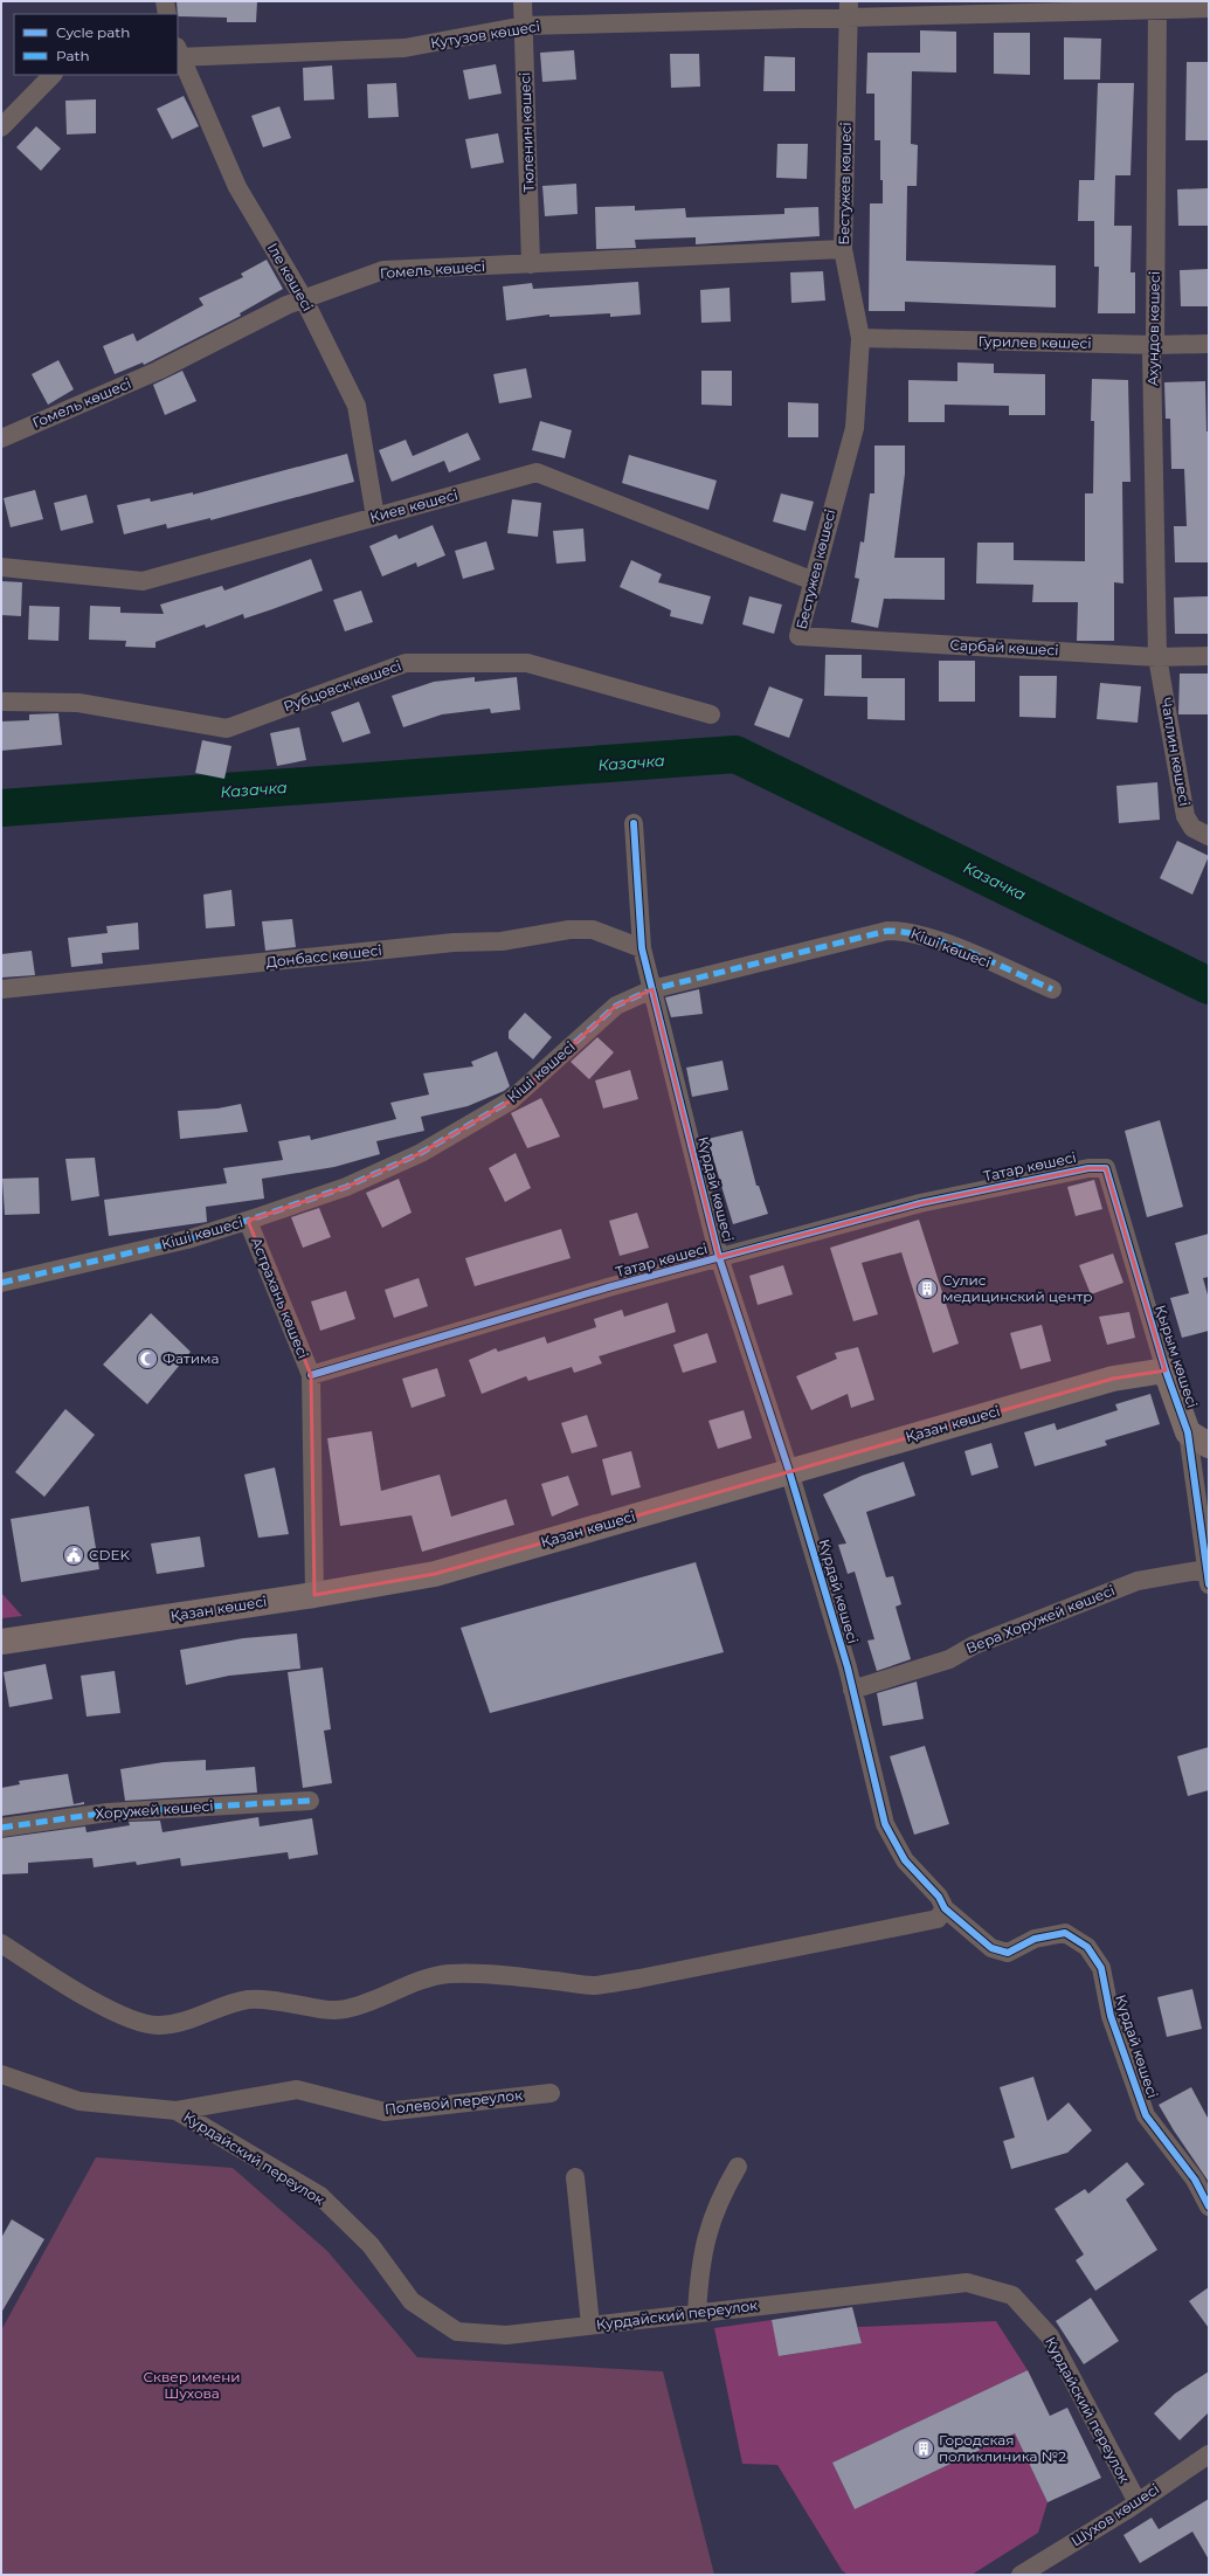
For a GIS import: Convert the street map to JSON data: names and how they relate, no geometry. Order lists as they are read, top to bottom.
{
  "streets": {
    "street": [
      "Кутузов көшесі",
      "Тюленин көшесі",
      "Бестужев көшесі",
      "Гомель көшесі",
      "Іле көшесі",
      "Ахундов көшесі",
      "Гурилев көшесі",
      "Киев көшесі",
      "Сарбай көшесі",
      "Рубцовск көшесі",
      "Чаплин көшесі",
      "Кіші көшесі",
      "Донбасс көшесі",
      "Татар көшесі",
      "Күрдай көшесі",
      "Астрахань көшесі",
      "Қырым көшесі",
      "Қазан көшесі",
      "Вера Хоружей көшесі",
      "Хоружей көшесі",
      "Полевой переулок",
      "Курдайский переулок",
      "Шухов көшесі"
    ]
  },
  "crossings": [
    ["Кутузов көшесі", "Тюленин көшесі"],
    ["Кутузов көшесі", "Бестужев көшесі"],
    ["Кутузов көшесі", "Іле көшесі"],
    ["Кутузов көшесі", "Ахундов көшесі"],
    ["Тюленин көшесі", "Гомель көшесі"],
    ["Бестужев көшесі", "Гомель көшесі"],
    ["Бестужев көшесі", "Гурилев көшесі"],
    ["Бестужев көшесі", "Киев көшесі"],
    ["Бестужев көшесі", "Сарбай көшесі"],
    ["Гомель көшесі", "Іле көшесі"],
    ["Іле көшесі", "Киев көшесі"],
    ["Ахундов көшесі", "Гурилев көшесі"],
    ["Ахундов көшесі", "Сарбай көшесі"],
    ["Ахундов көшесі", "Чаплин көшесі"],
    ["Сарбай көшесі", "Чаплин көшесі"],
    ["Кіші көшесі", "Күрдай көшесі"],
    ["Кіші көшесі", "Астрахань көшесі"],
    ["Донбасс көшесі", "Күрдай көшесі"],
    ["Татар көшесі", "Күрдай көшесі"],
    ["Татар көшесі", "Астрахань көшесі"],
    ["Татар көшесі", "Қырым көшесі"],
    ["Күрдай көшесі", "Қазан көшесі"],
    ["Күрдай көшесі", "Вера Хоружей көшесі"],
    ["Қырым көшесі", "Қазан көшесі"],
    ["Қырым көшесі", "Вера Хоружей көшесі"],
    ["Полевой переулок", "Курдайский переулок"],
    ["Курдайский переулок", "Шухов көшесі"]
  ],
  "water": ["Казачка"],
  "parks": ["Сквер имени Шухова"],
  "places": {
    "building": ["Сулис медицинский центр", "Городская поликлиника №2"],
    "mosque": ["Фатима"],
    "public building": ["CDEK"]
  },
  "legend": ["Cycle path", "Path"]
}
